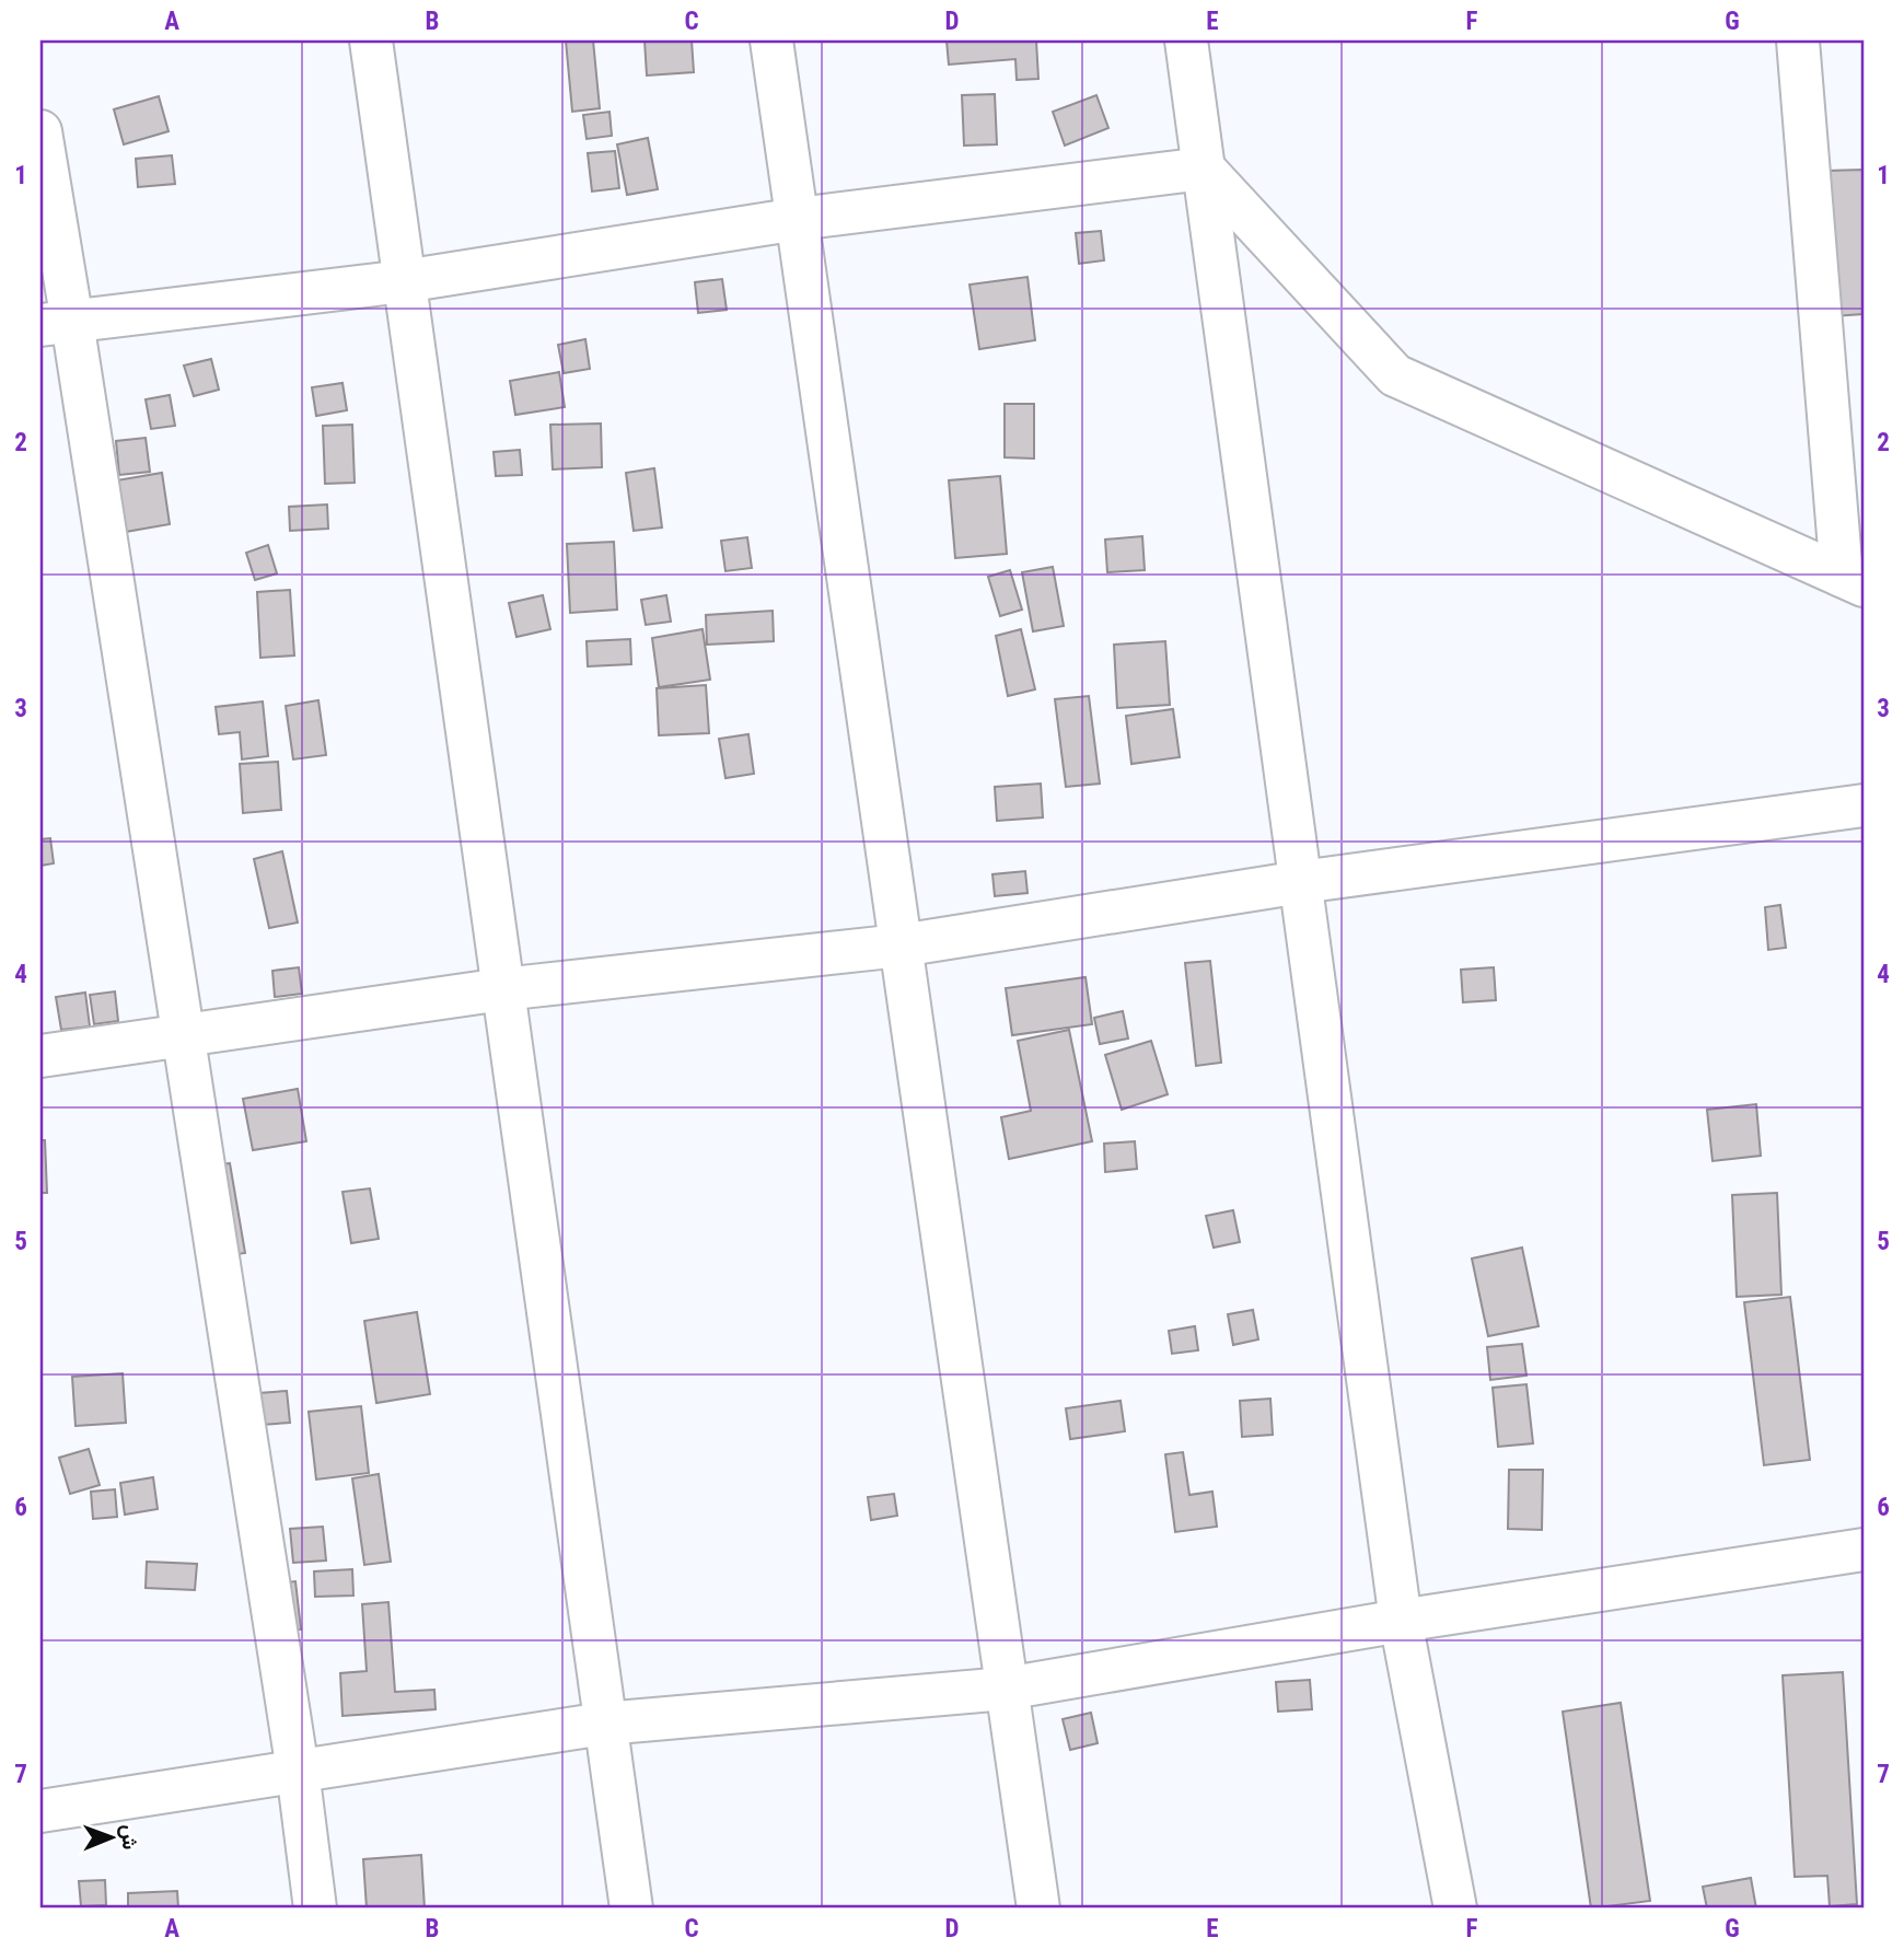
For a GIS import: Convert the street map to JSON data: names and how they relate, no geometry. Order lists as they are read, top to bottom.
{
  "north": "right",
  "grid": {
    "columns": [
      "A",
      "B",
      "C",
      "D",
      "E",
      "F",
      "G"
    ],
    "rows": [
      "1",
      "2",
      "3",
      "4",
      "5",
      "6",
      "7"
    ]
  }
}
